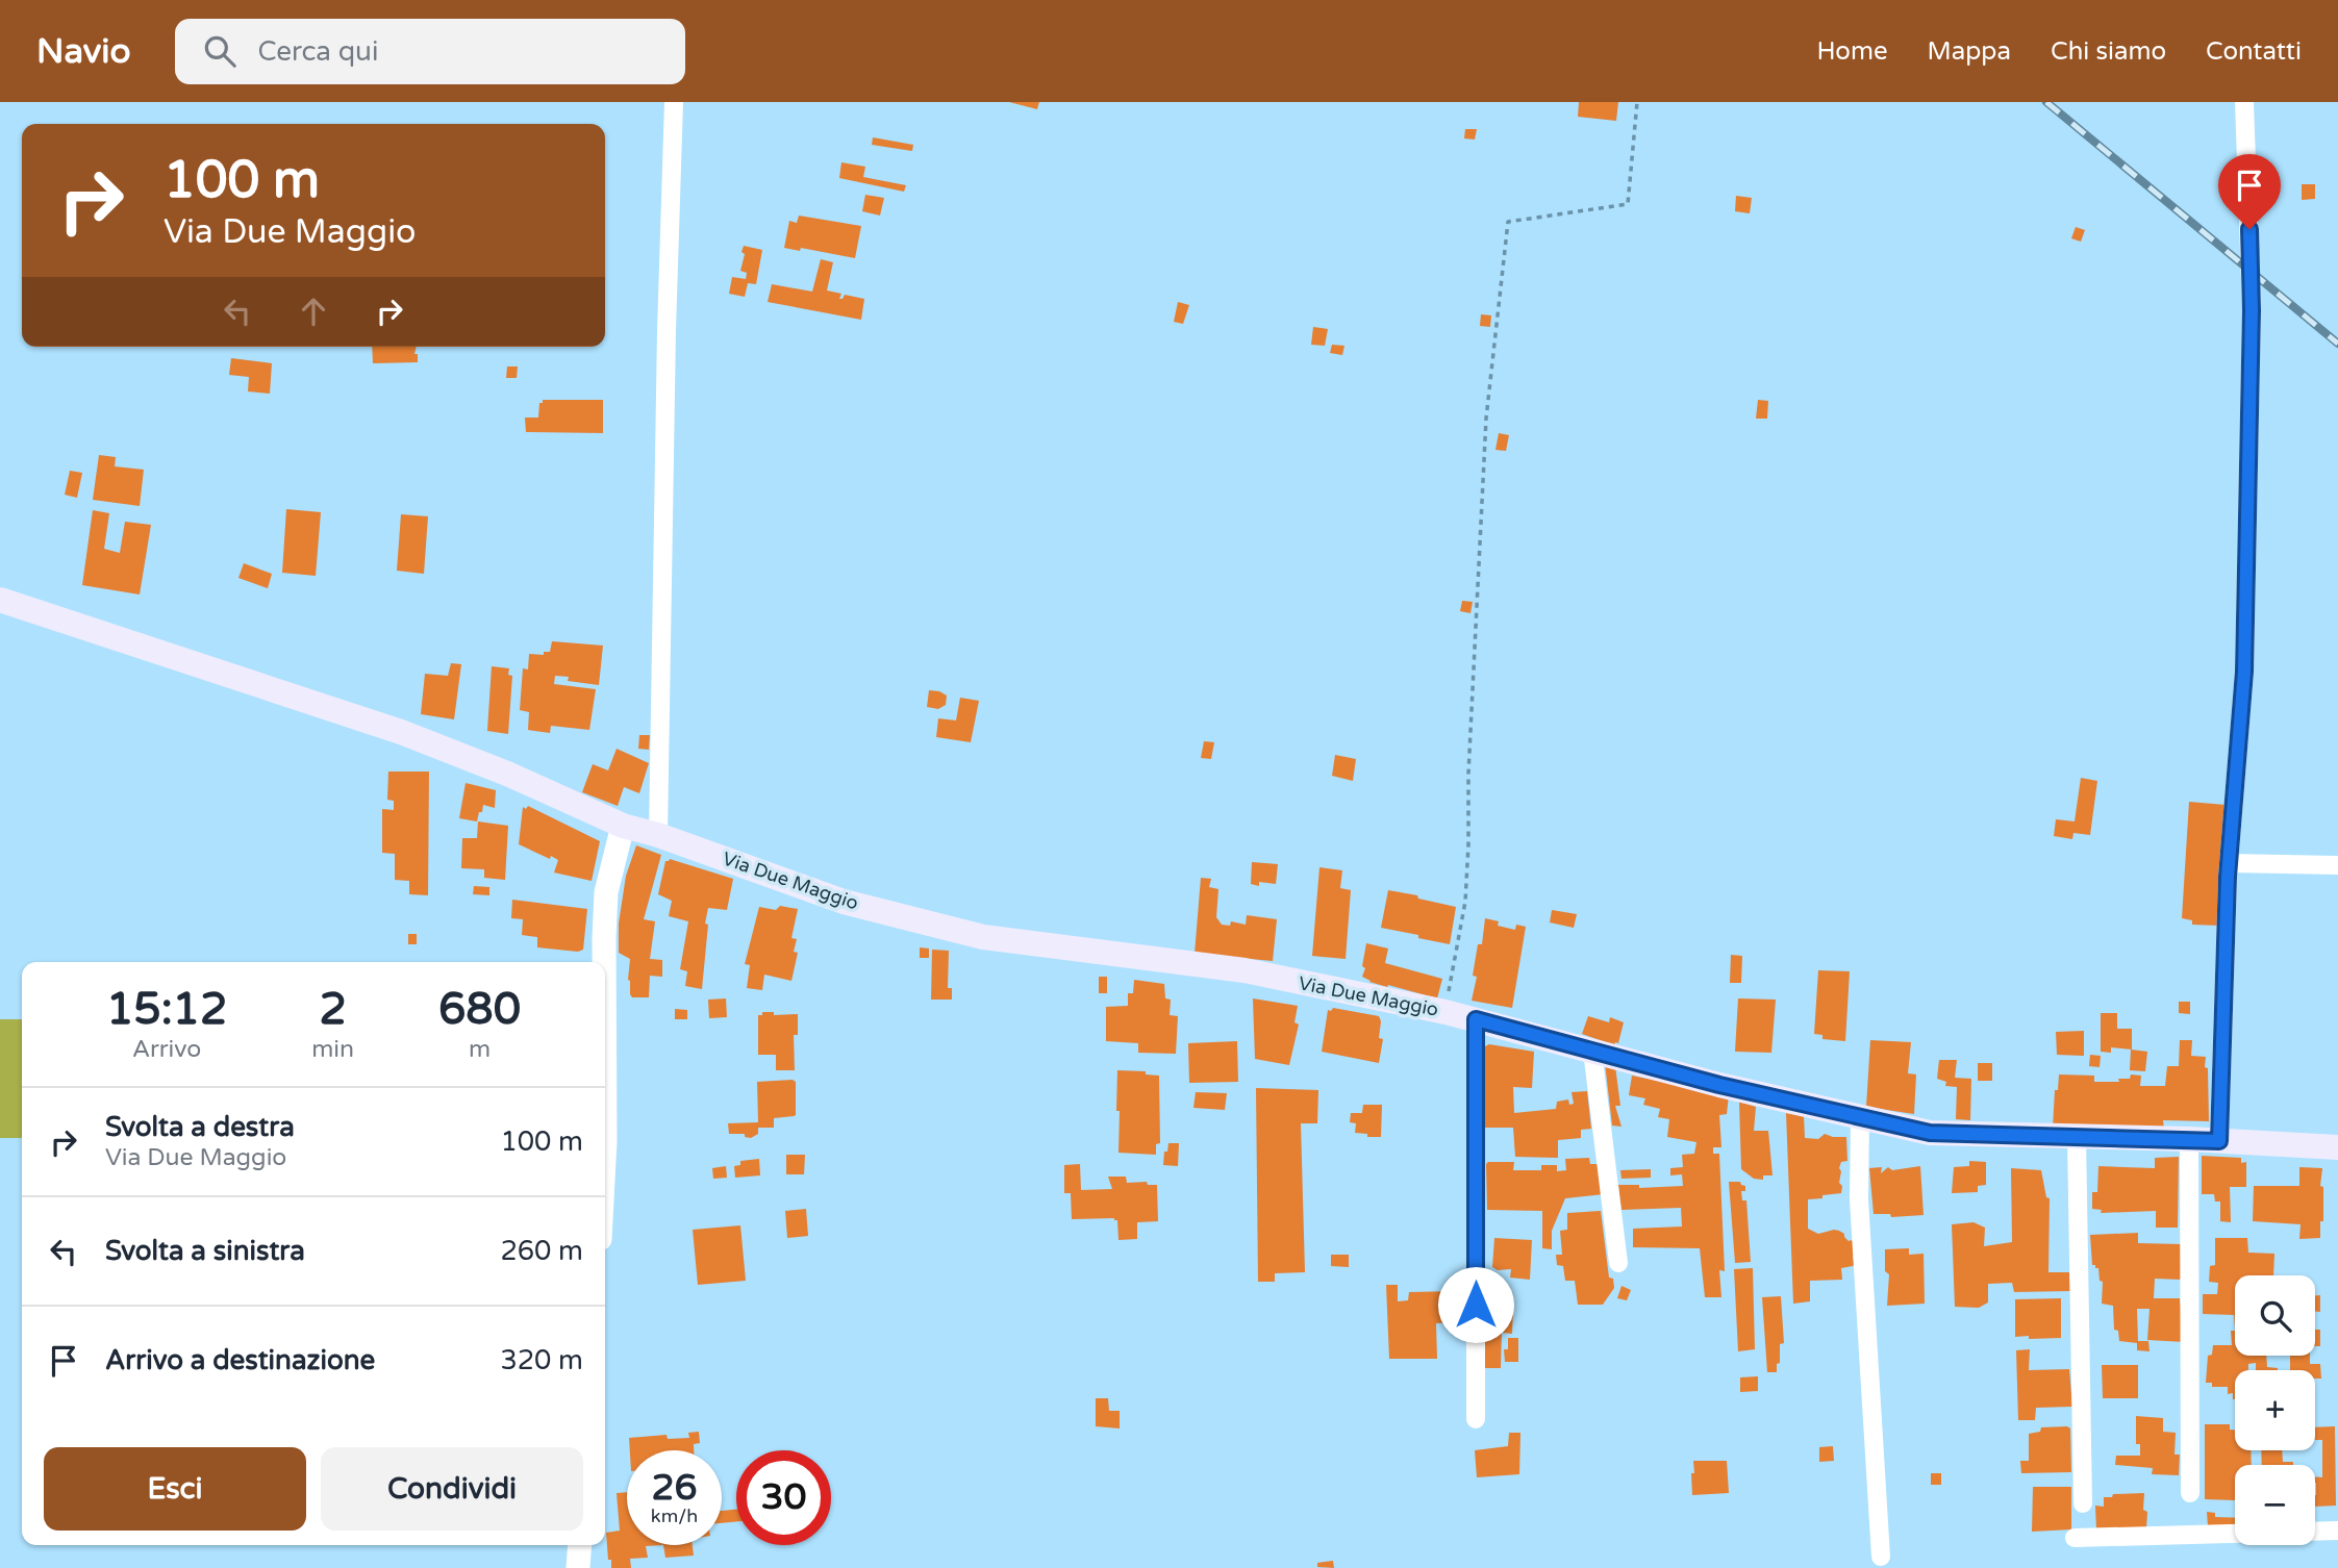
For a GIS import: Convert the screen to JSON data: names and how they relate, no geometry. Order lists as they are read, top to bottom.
{
  "streets": {
    "main road": ["Via Due Maggio"]
  },
  "page": {
    "header": "Navio",
    "search": "Cerca qui",
    "nav": [
      "Home",
      "Mappa",
      "Chi siamo",
      "Contatti"
    ],
    "turn": ["100 m", "Via Due Maggio"],
    "eta": [
      "15:12",
      "Arrivo",
      "2",
      "min",
      "680",
      "m"
    ],
    "list": [
      {
        "name": "Svolta a destra",
        "note": "Via Due Maggio",
        "value": "100 m"
      },
      {
        "name": "Svolta a sinistra",
        "value": "260 m"
      },
      {
        "name": "Arrivo a destinazione",
        "value": "320 m"
      }
    ],
    "map_buttons": ["+", "−"],
    "buttons": ["Esci", "Condividi"],
    "speed": "26 km/h",
    "limit": "30"
  }
}
